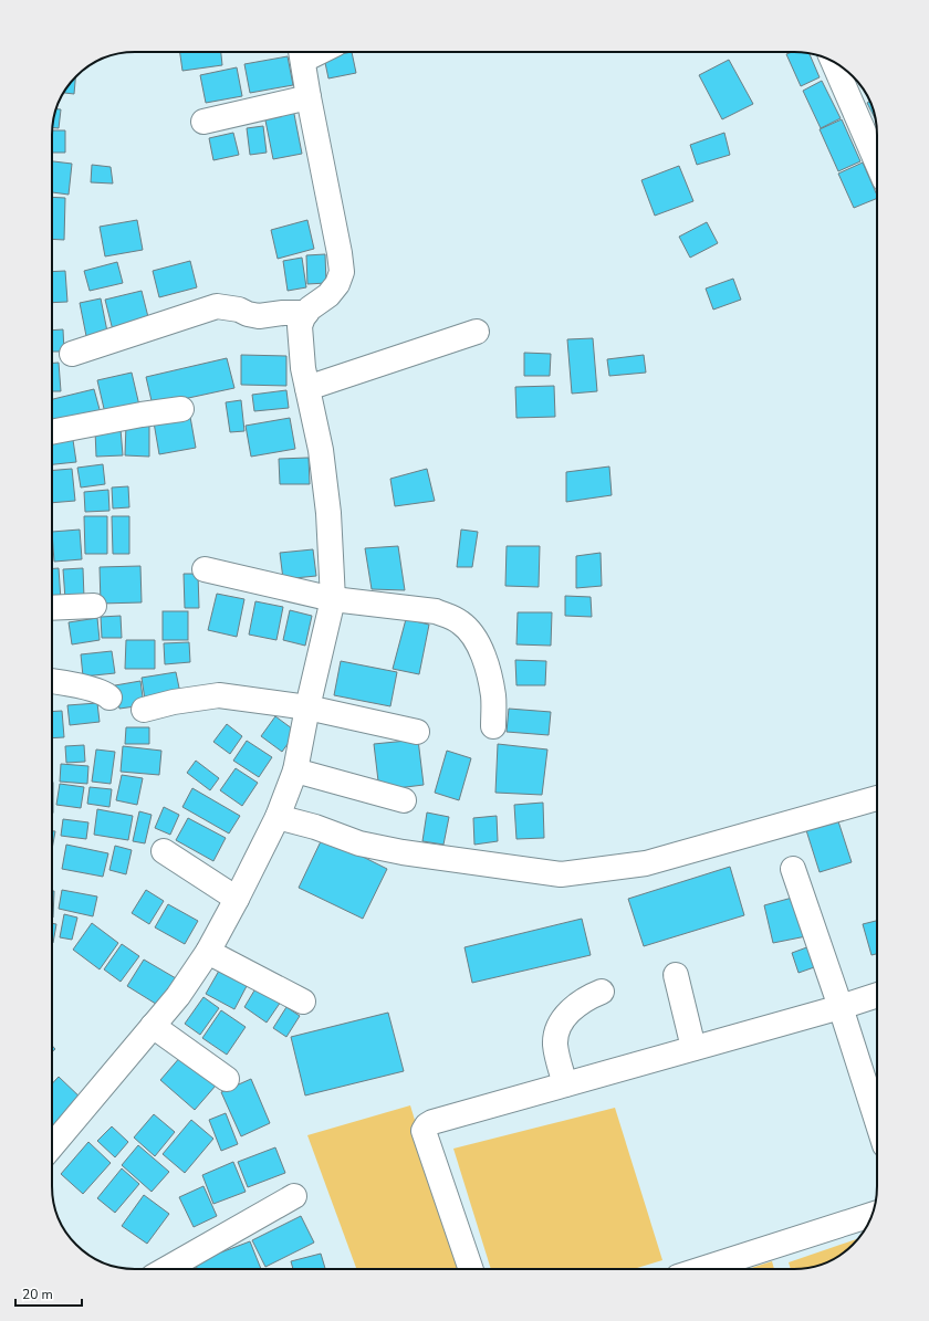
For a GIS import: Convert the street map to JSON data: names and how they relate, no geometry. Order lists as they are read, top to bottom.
{
  "scale_bar": "20 m"
}
